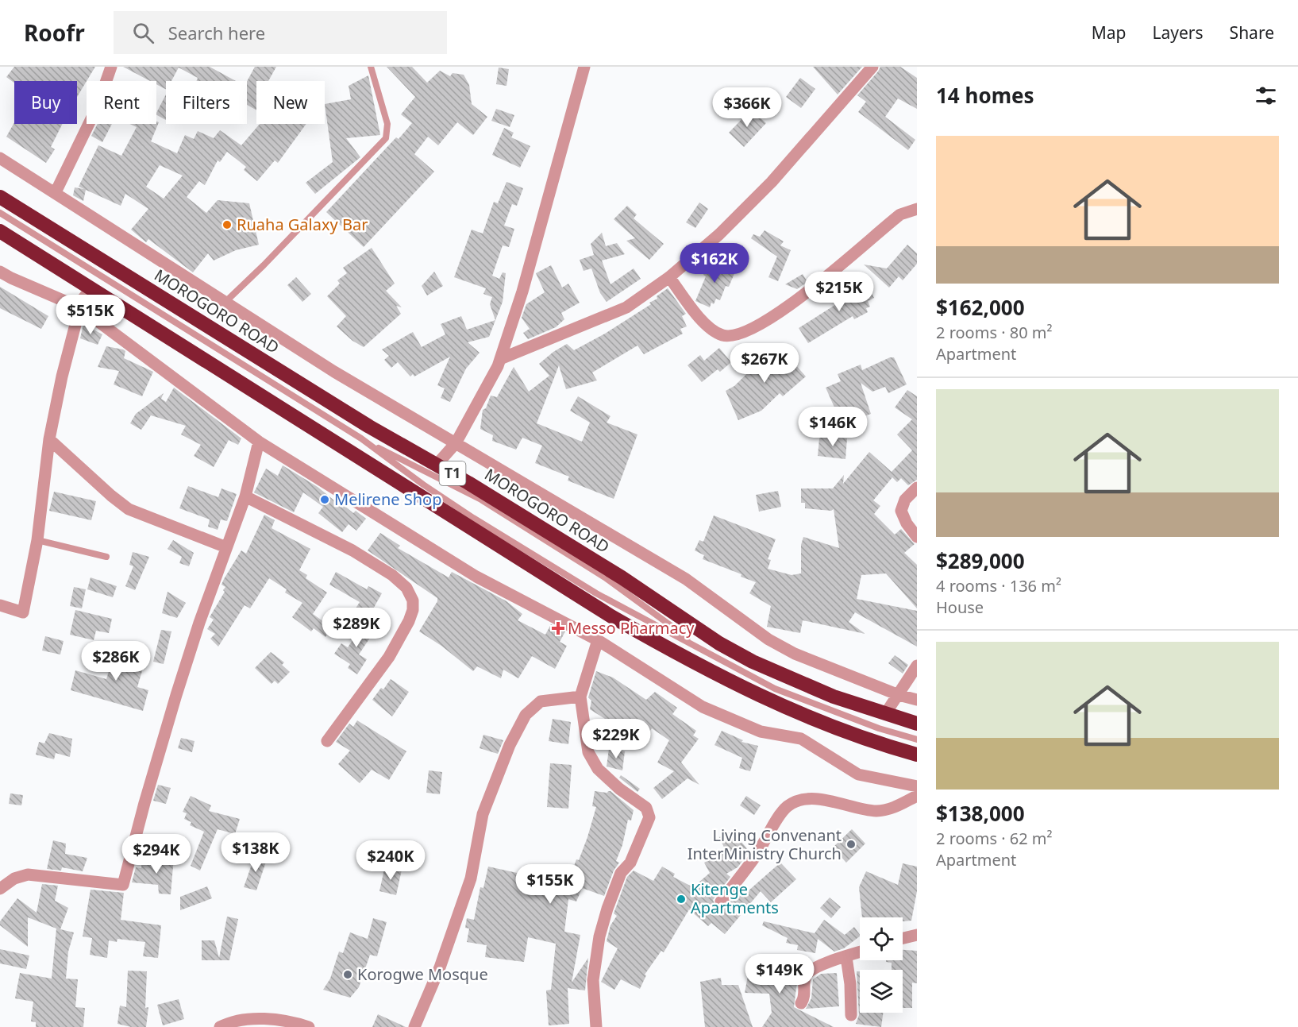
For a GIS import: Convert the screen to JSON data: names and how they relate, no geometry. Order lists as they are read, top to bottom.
{
  "streets": {
    "highway": ["MOROGORO ROAD", "T1"]
  },
  "places": {
    "other": [
      "Ruaha Galaxy Bar",
      "Melirene Shop",
      "Living Convenant InterMinistry Church",
      "Kitenge Apartments",
      "Korogwe Mosque"
    ],
    "health": ["Messo Pharmacy"]
  },
  "page": {
    "header": "Roofr",
    "search": "Search here",
    "nav": ["Map", "Layers", "Share"],
    "heading": "14 homes",
    "chip": [
      "Buy",
      "Rent",
      "Filters",
      "New"
    ],
    "price": [
      "$366K",
      "$162K",
      "$215K",
      "$515K",
      "$267K",
      "$146K",
      "$289K",
      "$286K",
      "$229K",
      "$138K",
      "$294K",
      "$240K",
      "$155K",
      "$149K"
    ],
    "list": [
      {
        "name": "$162,000",
        "note": "2 rooms · 80 m² · Apartment"
      },
      {
        "name": "$289,000",
        "note": "4 rooms · 136 m² · House"
      },
      {
        "name": "$138,000",
        "note": "2 rooms · 62 m² · Apartment"
      }
    ]
  }
}
